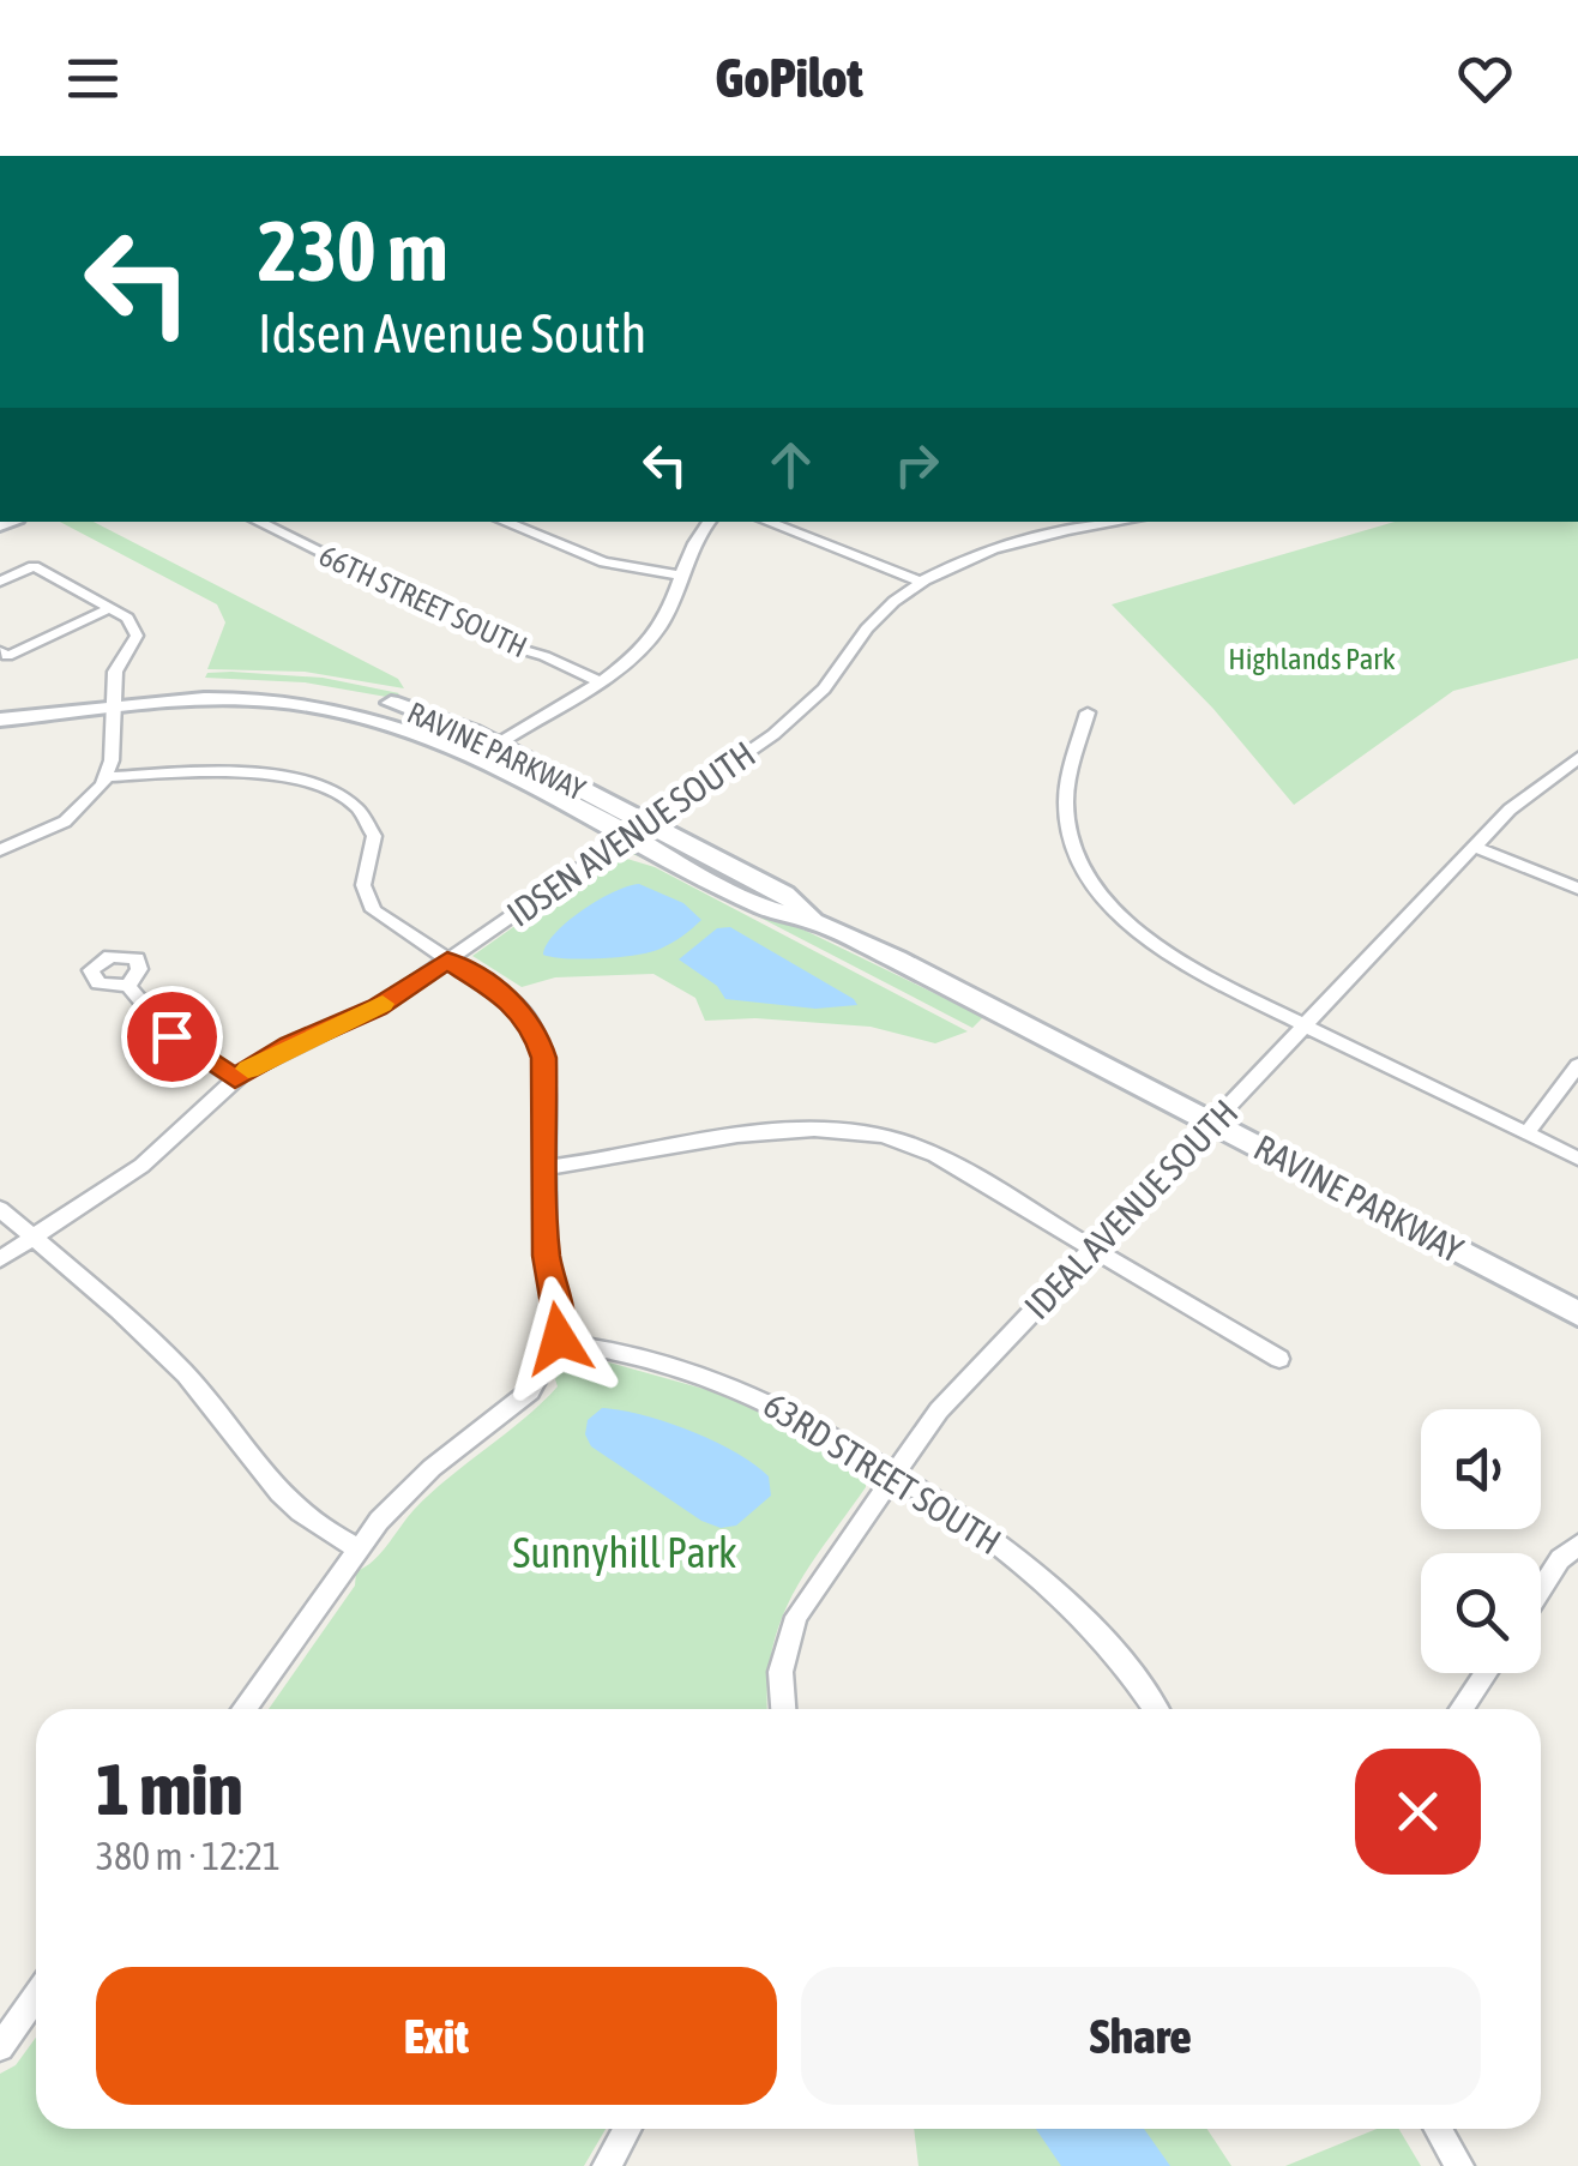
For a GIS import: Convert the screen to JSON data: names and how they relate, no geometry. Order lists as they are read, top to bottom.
{
  "streets": {
    "street": [
      "66TH STREET SOUTH",
      "RAVINE PARKWAY",
      "IDSEN AVENUE SOUTH",
      "IDEAL AVENUE SOUTH",
      "63RD STREET SOUTH"
    ]
  },
  "crossings": [
    ["RAVINE PARKWAY", "IDSEN AVENUE SOUTH"],
    ["RAVINE PARKWAY", "IDEAL AVENUE SOUTH"],
    ["IDEAL AVENUE SOUTH", "63RD STREET SOUTH"]
  ],
  "parks": ["Highlands Park", "Sunnyhill Park"],
  "page": {
    "header": "GoPilot",
    "turn": ["230 m", "Idsen Avenue South"],
    "heading": ["1 min", "380 m · 12:21"],
    "buttons": ["Exit", "Share"]
  }
}
